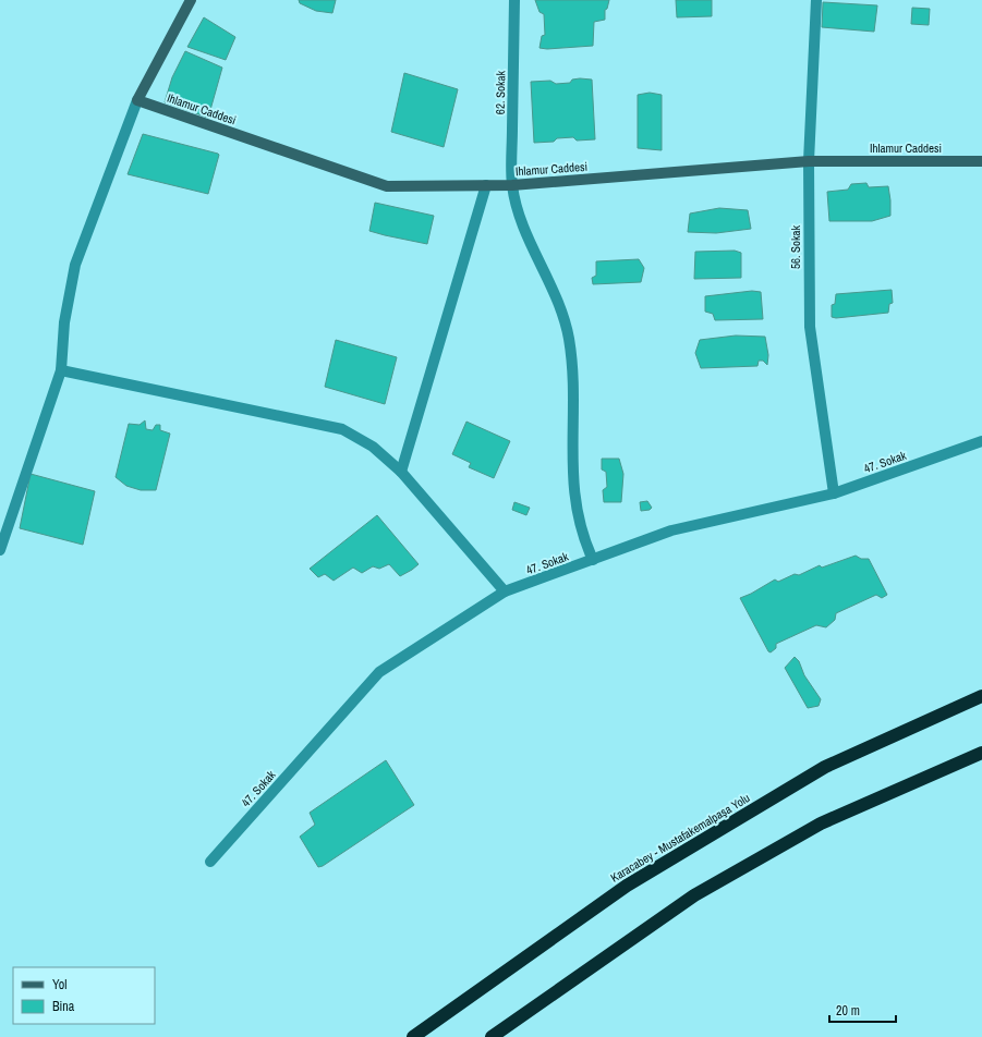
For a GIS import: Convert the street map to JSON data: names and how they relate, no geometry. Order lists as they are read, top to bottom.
{
  "streets": {
    "highway": ["Karacabey - Mustafakemalpaşa Yolu"],
    "street": [
      "62. Sokak",
      "Ihlamur Caddesi",
      "56. Sokak",
      "47. Sokak"
    ]
  },
  "crossings": [
    ["62. Sokak", "Ihlamur Caddesi"],
    ["62. Sokak", "47. Sokak"],
    ["Ihlamur Caddesi", "56. Sokak"],
    ["56. Sokak", "47. Sokak"]
  ],
  "legend": ["Yol", "Bina"],
  "scale_bar": "20 m"
}
